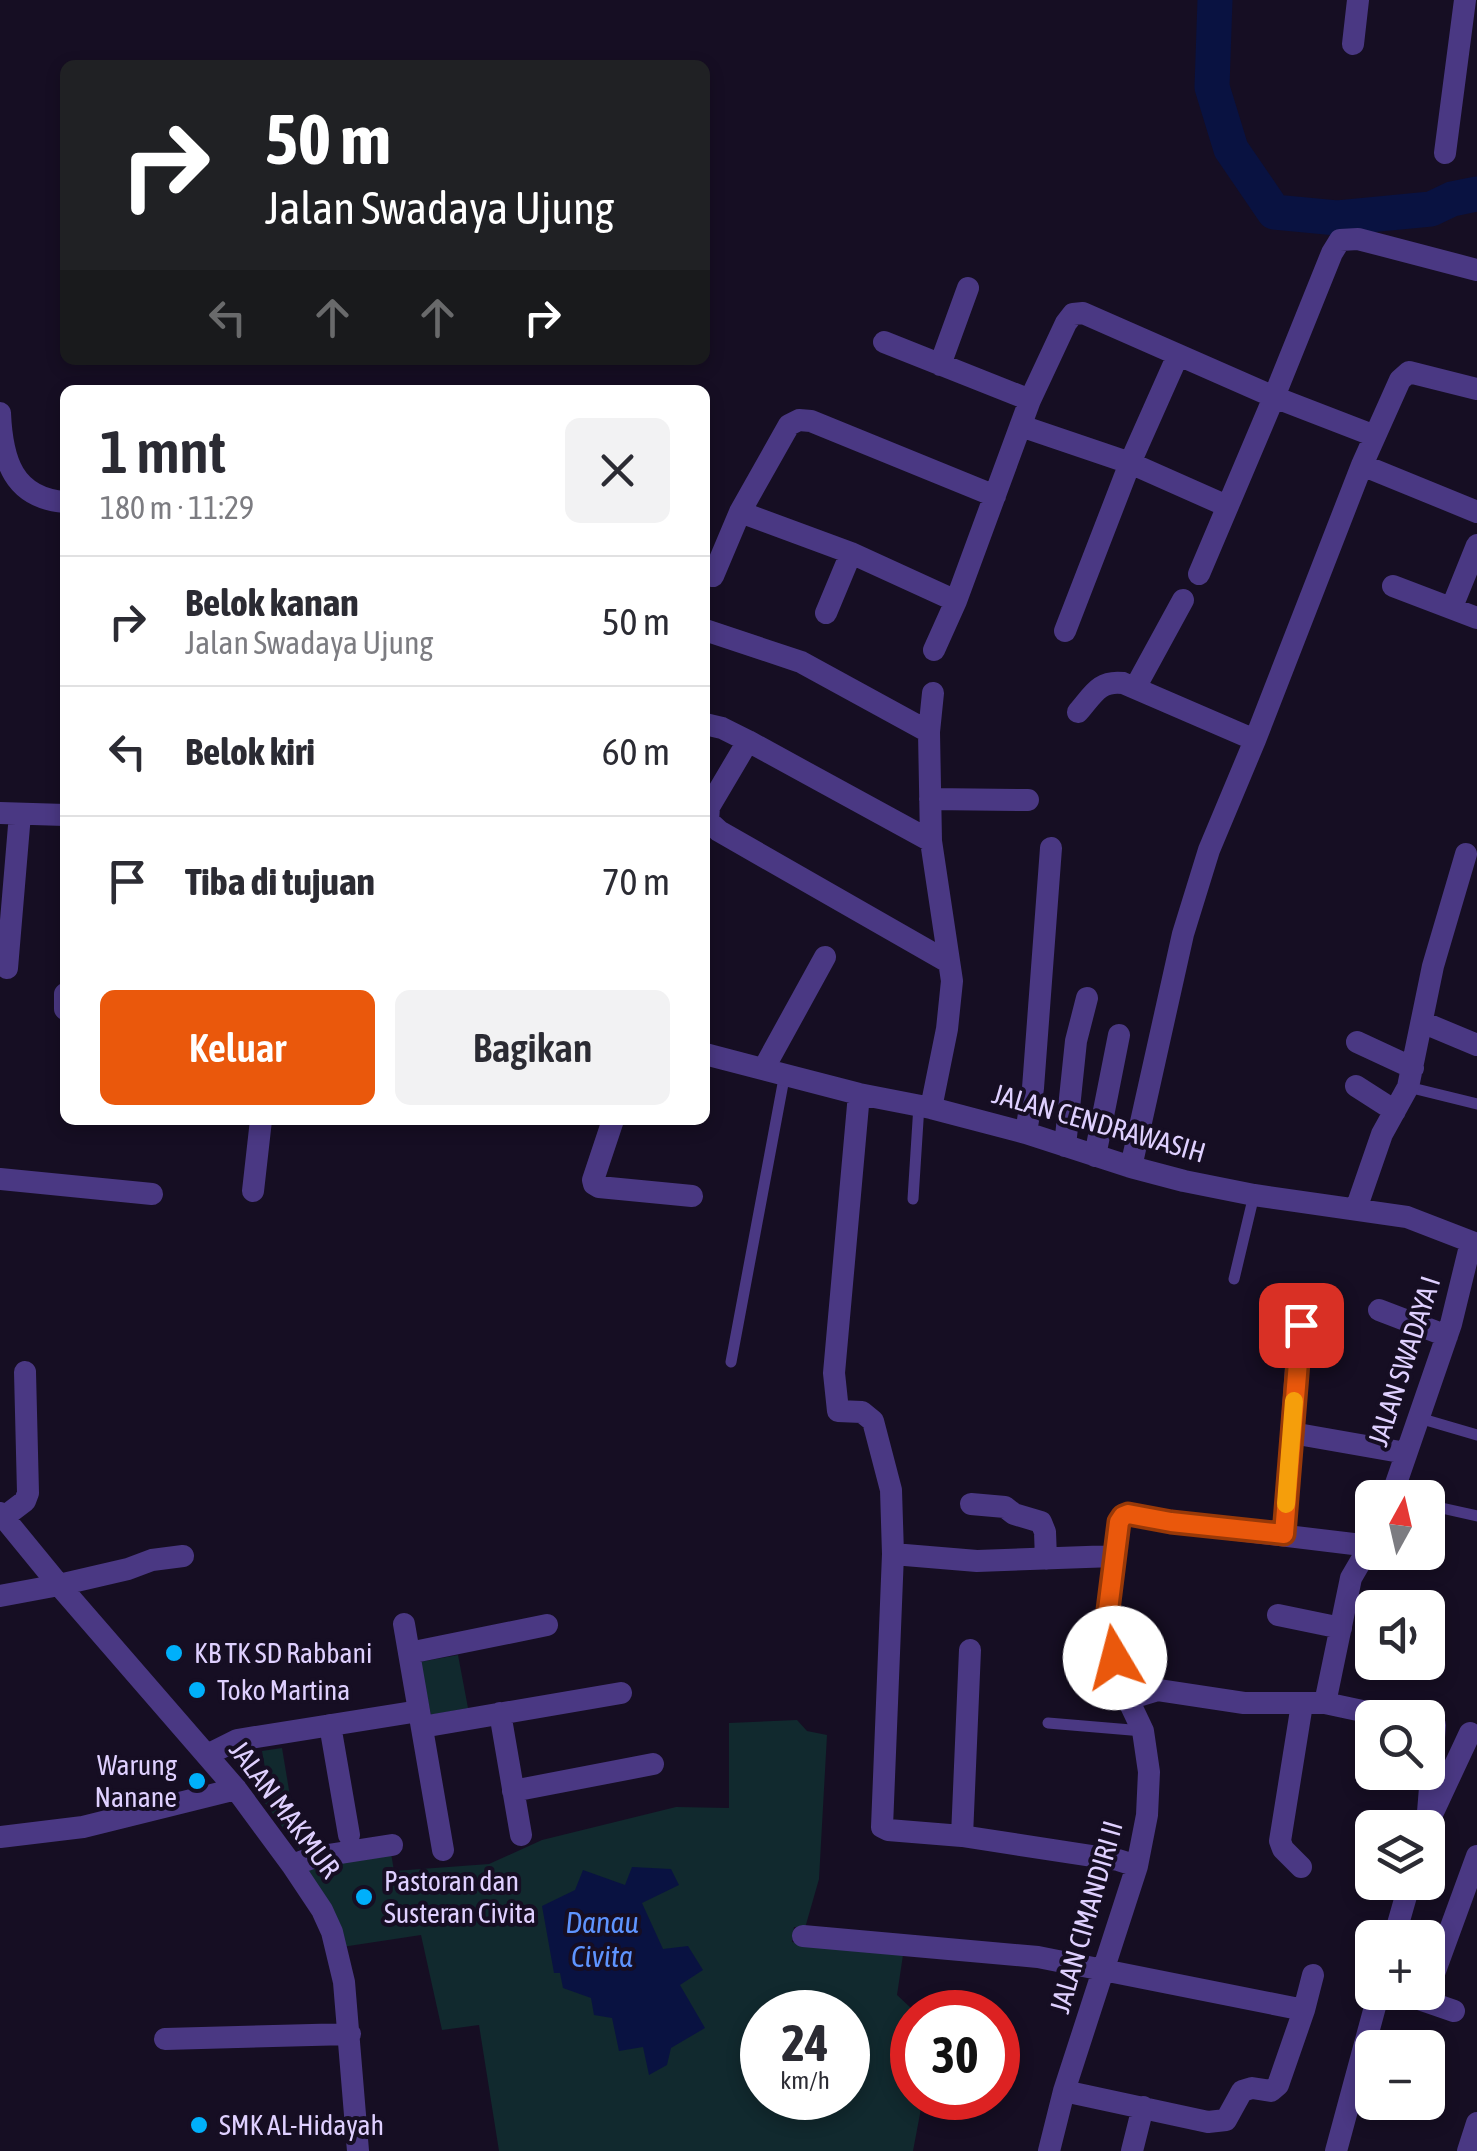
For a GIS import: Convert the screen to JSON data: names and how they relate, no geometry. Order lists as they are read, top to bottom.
{
  "streets": {
    "street": [
      "JALAN CENDRAWASIH",
      "JALAN SWADAYA I",
      "JALAN MAKMUR",
      "JALAN CIMANDIRI II"
    ]
  },
  "crossings": [
    ["JALAN CENDRAWASIH", "JALAN SWADAYA I"]
  ],
  "water": ["Danau Civita"],
  "places": [
    "KB TK SD Rabbani",
    "Toko Martina",
    "Warung Nanane",
    "Pastoran dan Susteran Civita",
    "SMK AL-Hidayah"
  ],
  "north": "top",
  "page": {
    "turn": ["50 m", "Jalan Swadaya Ujung"],
    "heading": ["1 mnt", "180 m · 11:29"],
    "list": [
      {
        "name": "Belok kanan",
        "note": "Jalan Swadaya Ujung",
        "value": "50 m"
      },
      {
        "name": "Belok kiri",
        "value": "60 m"
      },
      {
        "name": "Tiba di tujuan",
        "value": "70 m"
      }
    ],
    "buttons": ["Keluar", "Bagikan"],
    "map_buttons": ["+", "−"],
    "speed": "24 km/h",
    "limit": "30"
  }
}
